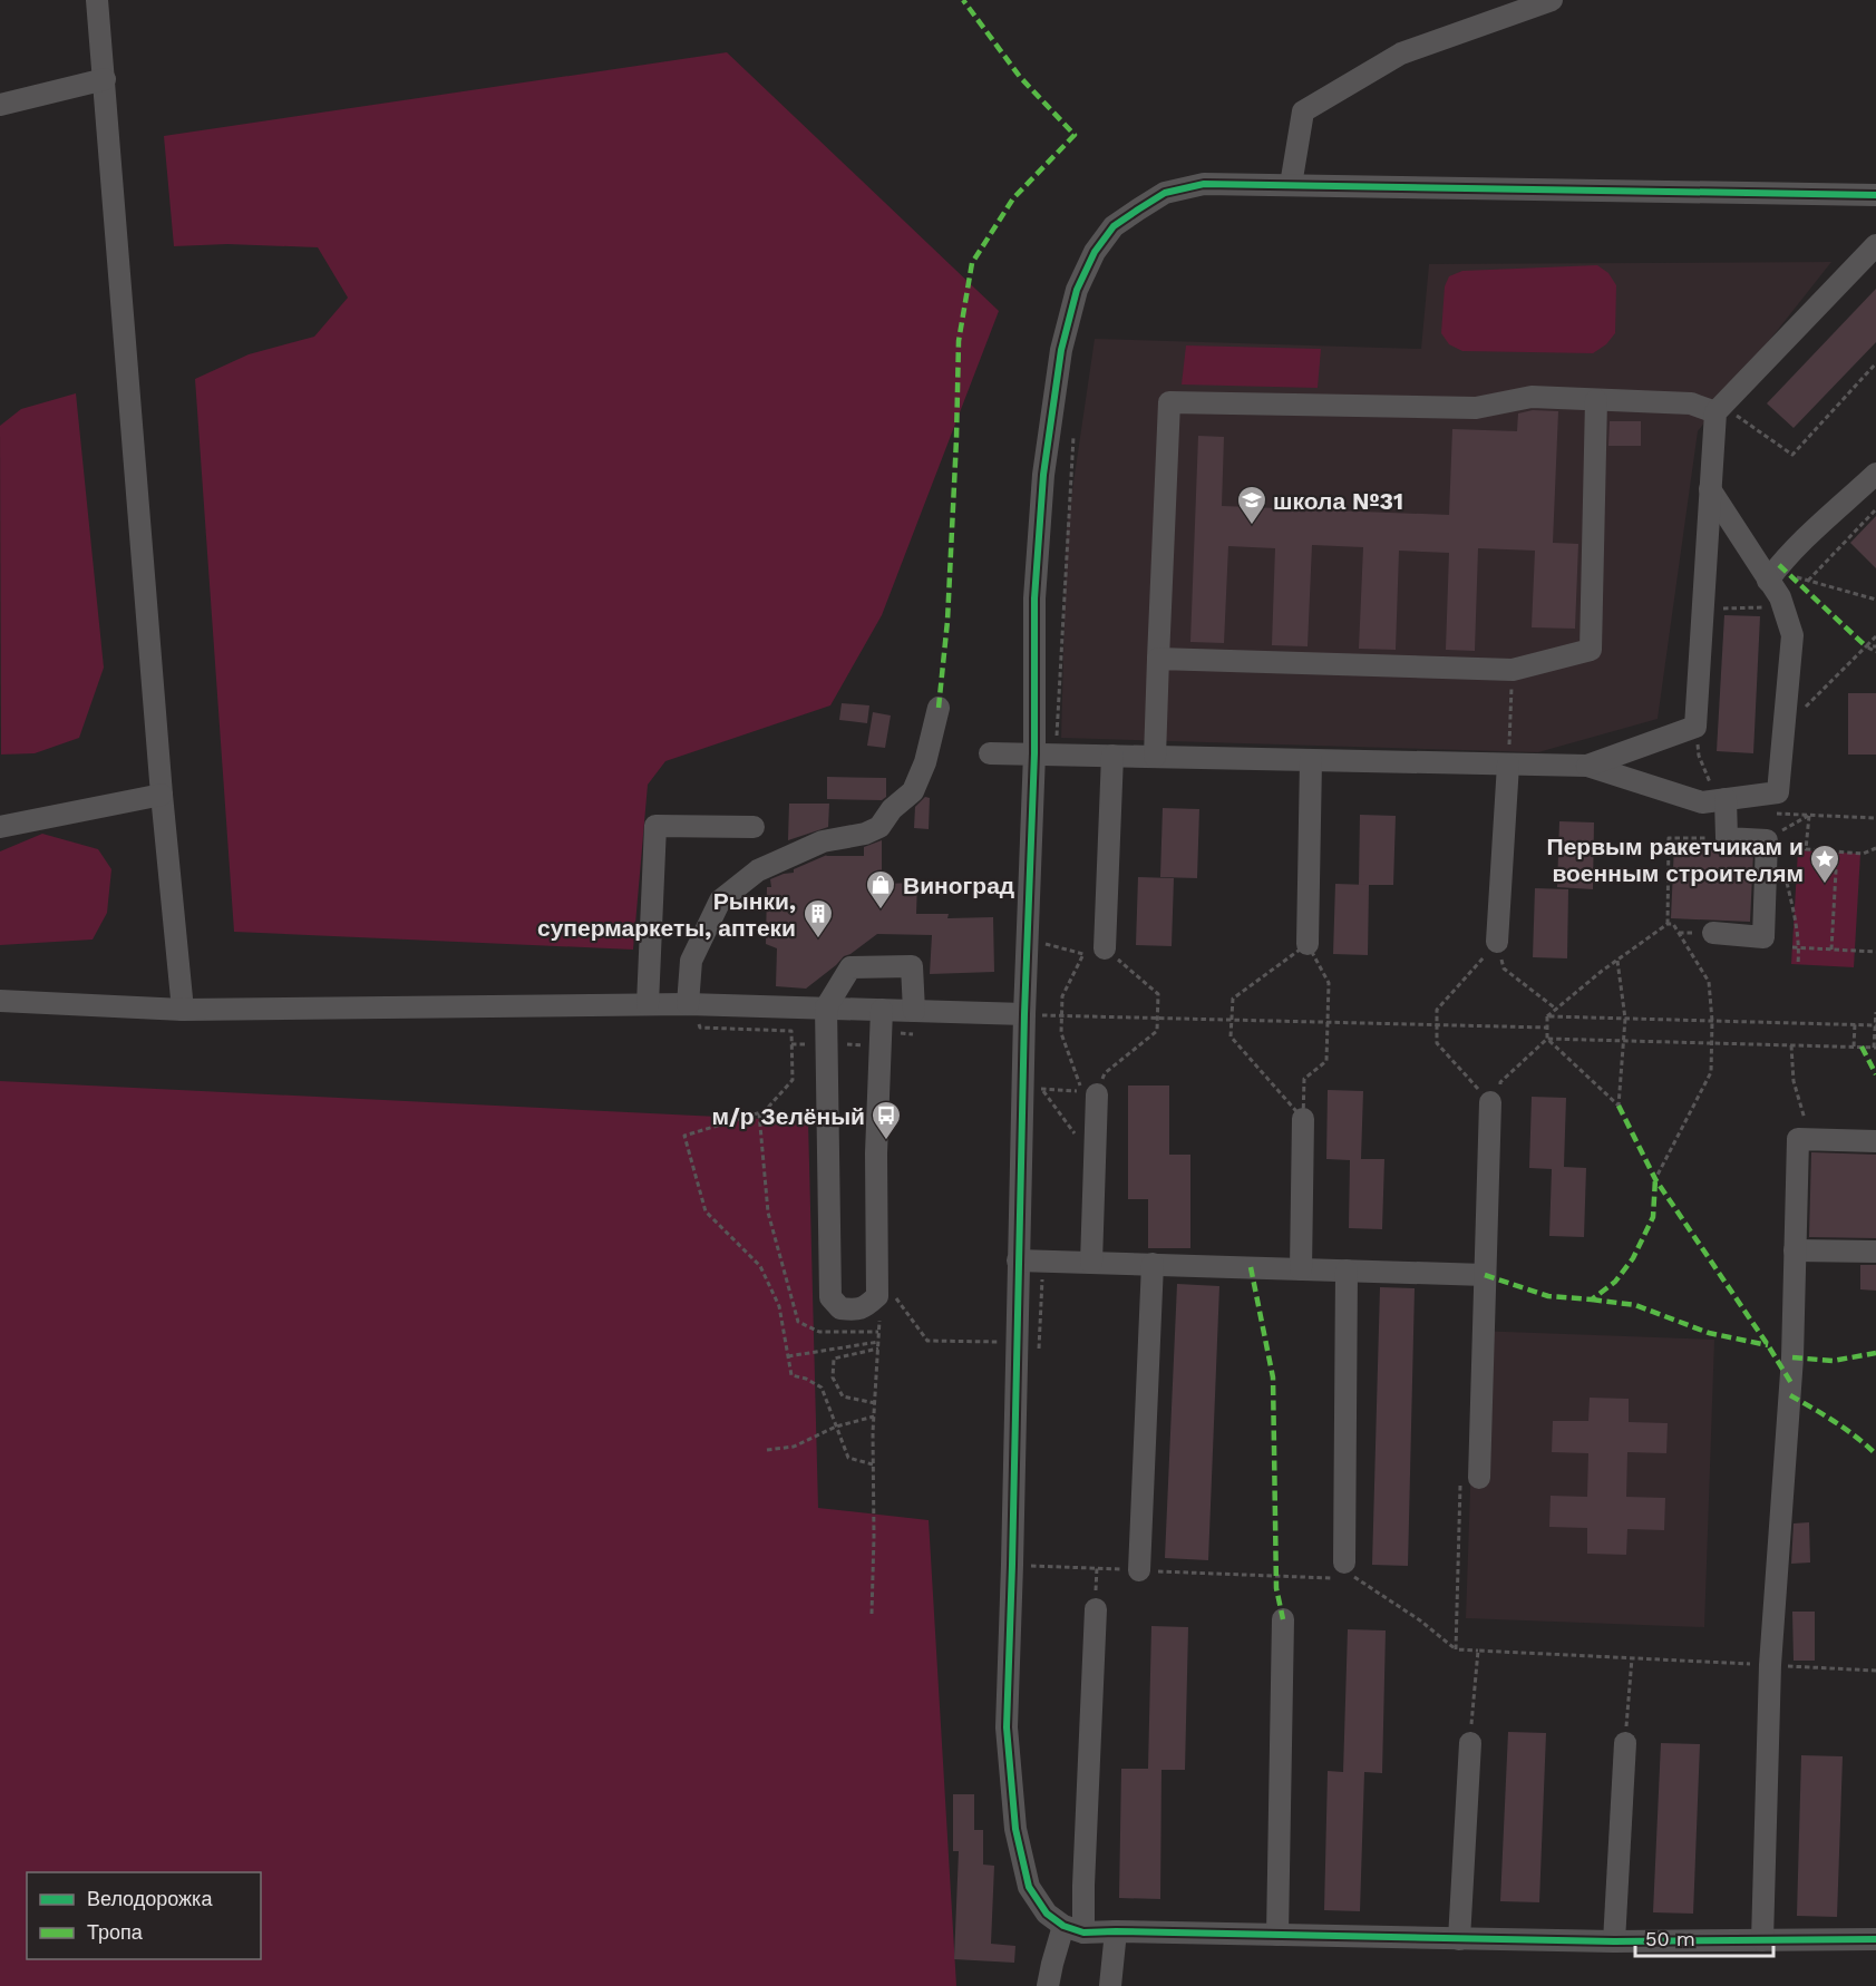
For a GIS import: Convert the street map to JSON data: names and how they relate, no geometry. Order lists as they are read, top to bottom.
{
  "places": {
    "school or university": ["школа №31"],
    "place": ["Первым ракетчикам и военным строителям"],
    "shop": ["Виноград"],
    "building": ["Рынки, супермаркеты, аптеки"],
    "bus stop": ["м/р Зелёный"]
  },
  "legend": ["Велодорожка", "Тропа"],
  "scale_bar": "50 m"
}
